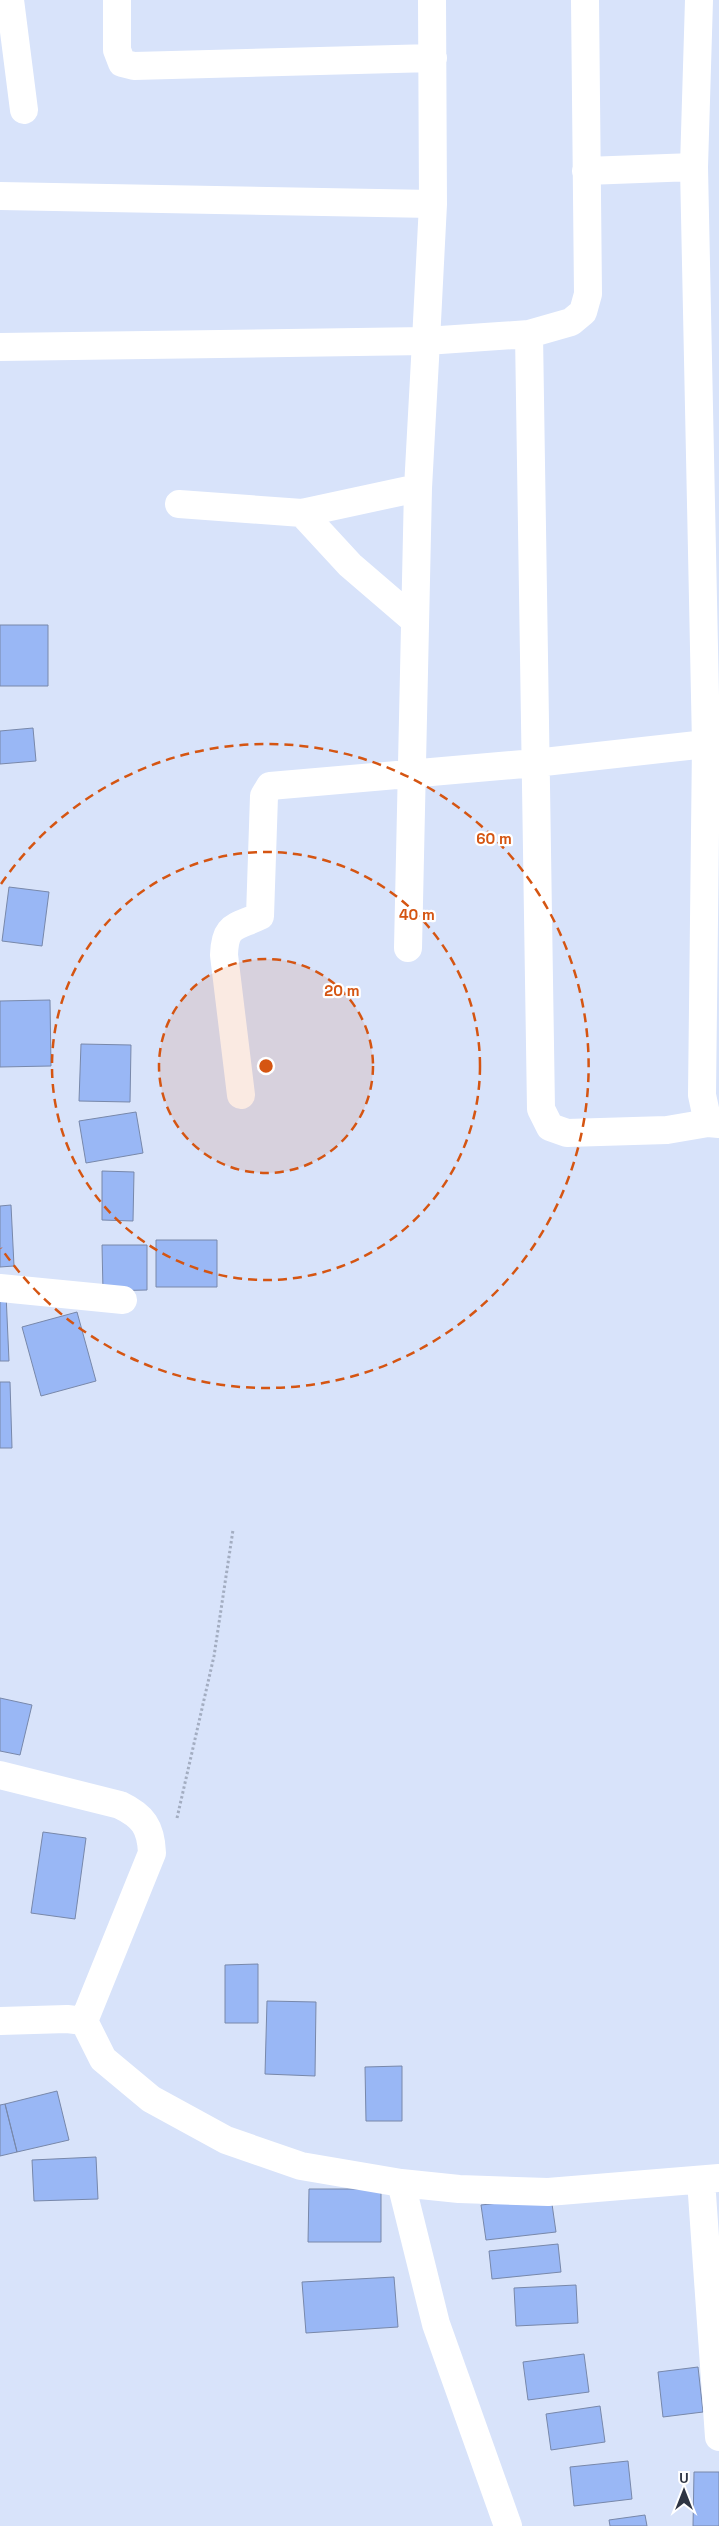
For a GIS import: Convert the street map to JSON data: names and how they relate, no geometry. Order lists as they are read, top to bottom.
{
  "north": "top",
  "rings": ["60 m", "40 m", "20 m"]
}
